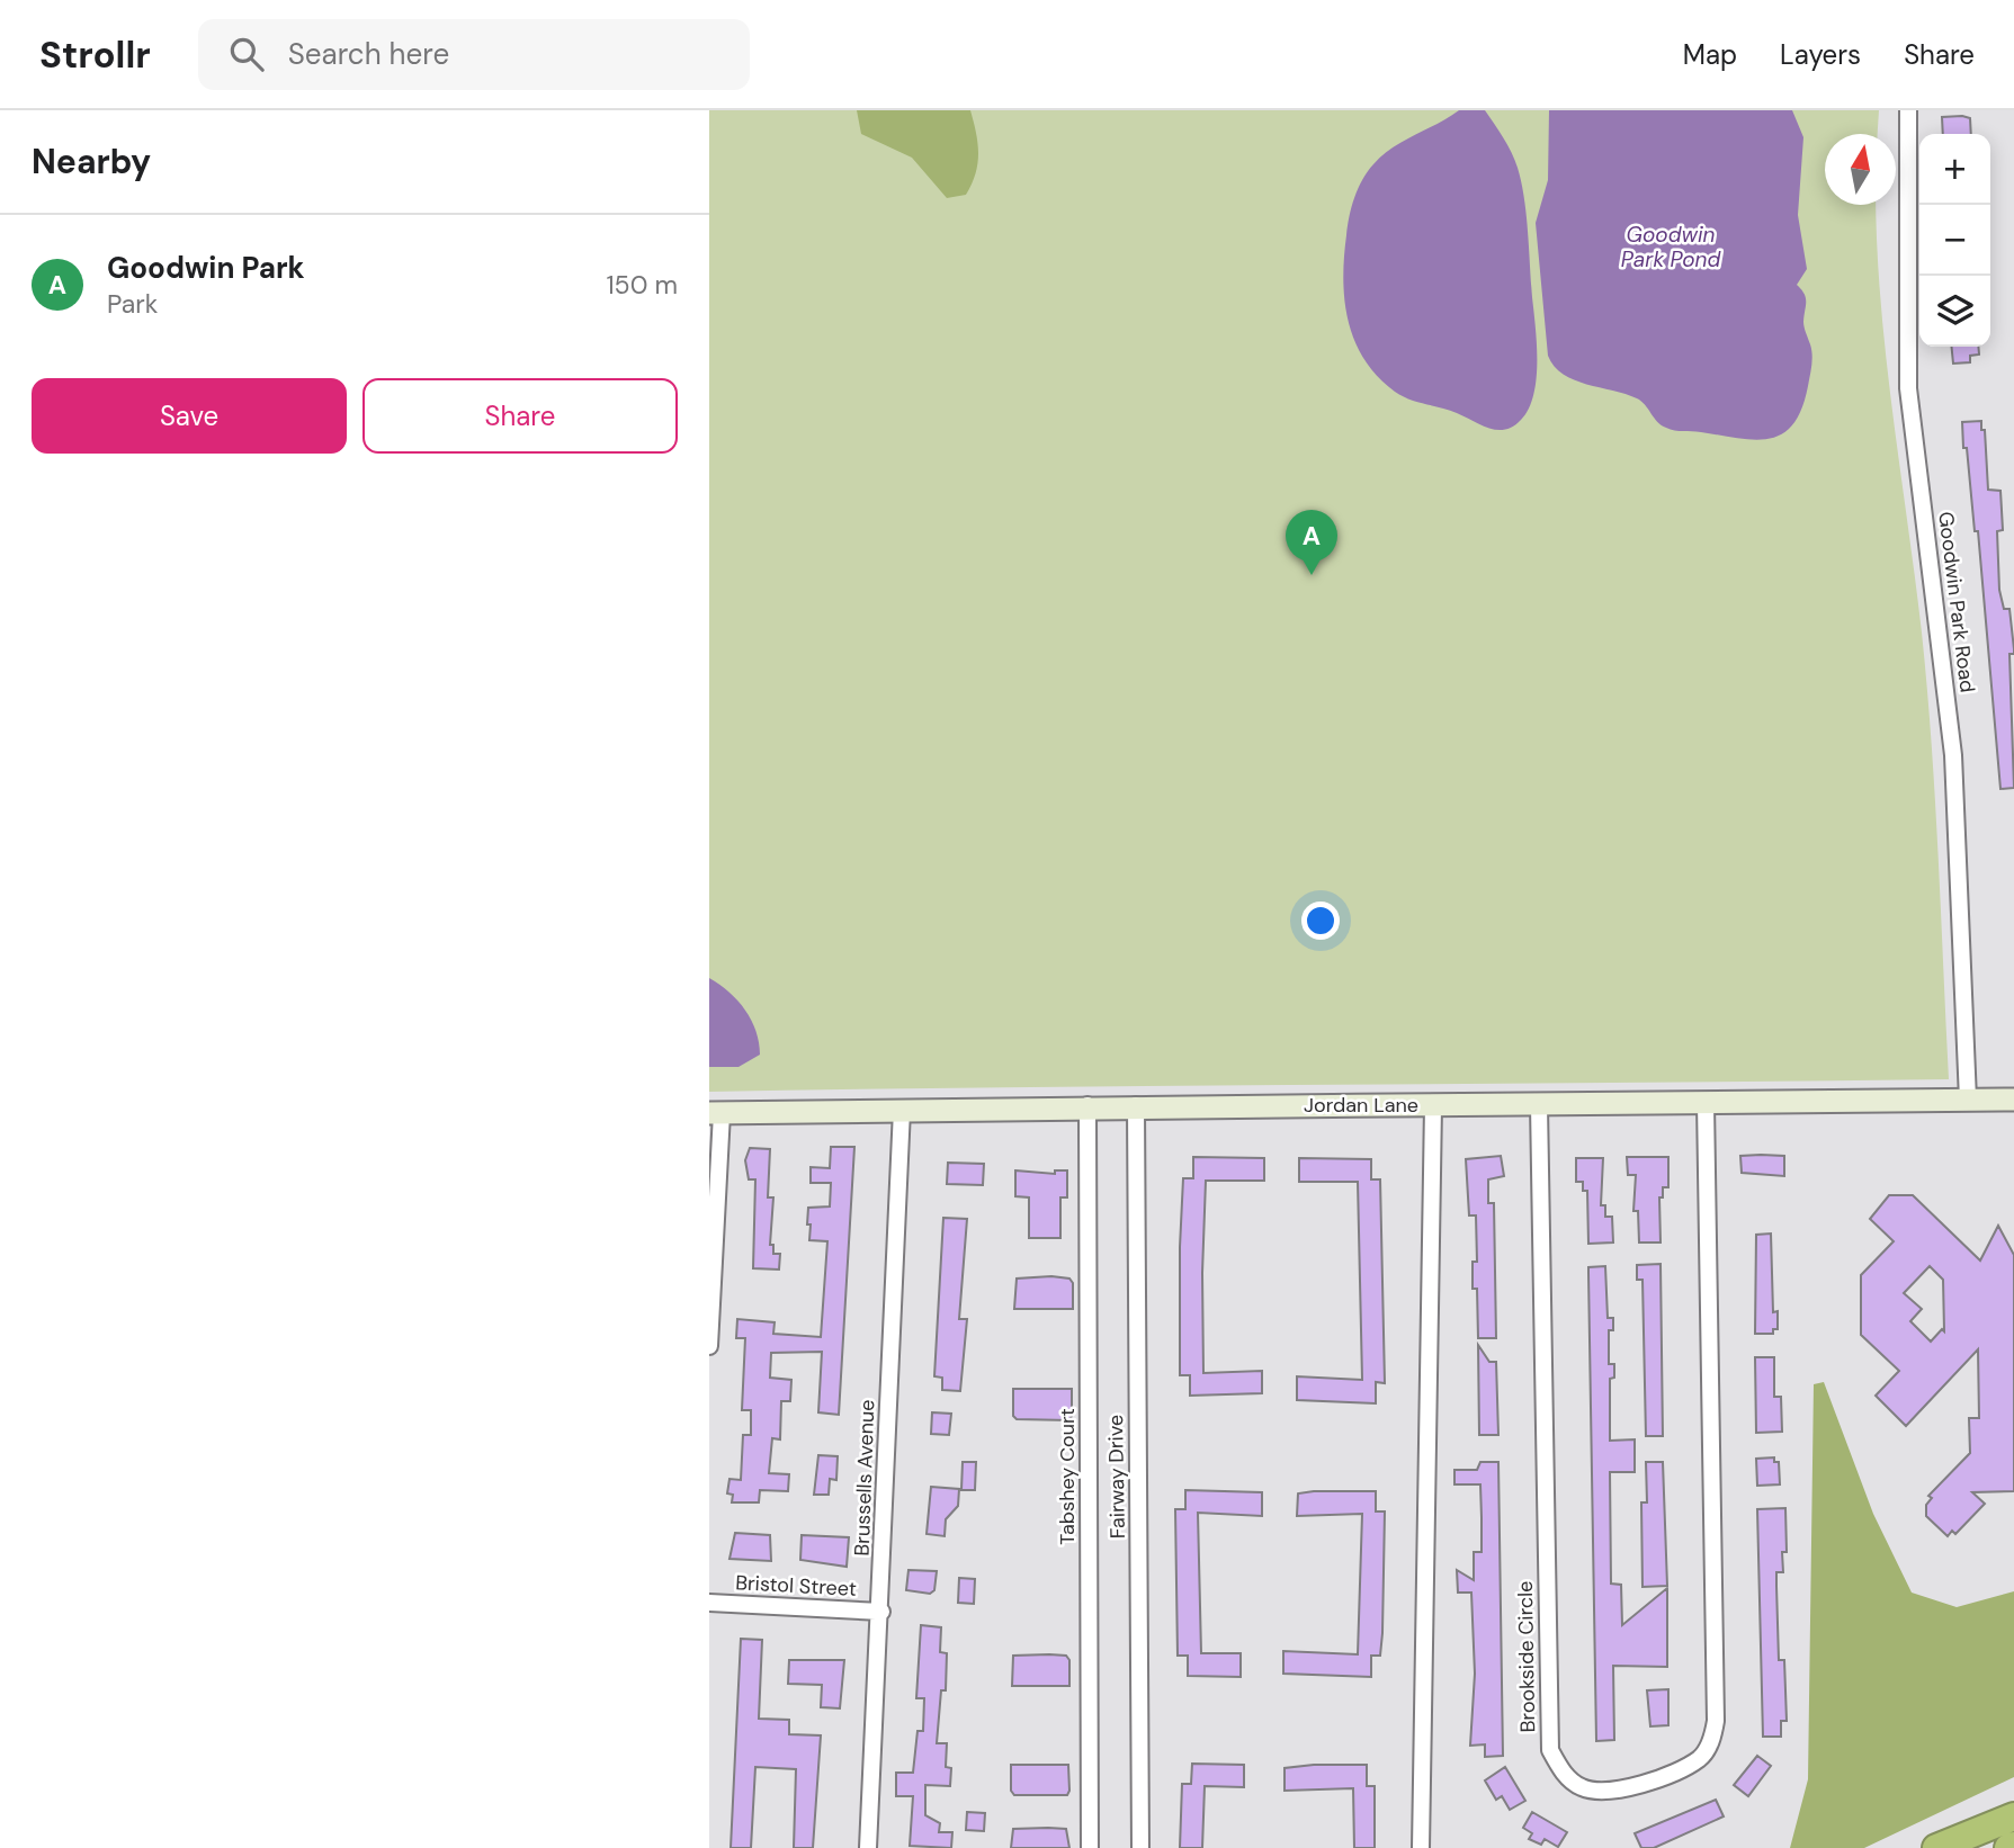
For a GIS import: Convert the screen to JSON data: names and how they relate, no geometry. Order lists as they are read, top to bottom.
{
  "streets": {
    "main road": ["Jordan Lane"],
    "street": [
      "Goodwin Park Road",
      "Tabshey Court",
      "Fairway Drive",
      "Brussells Avenue",
      "Bristol Street",
      "Brookside Circle"
    ]
  },
  "crossings": [
    ["Goodwin Park Road", "Jordan Lane"],
    ["Jordan Lane", "Tabshey Court"],
    ["Jordan Lane", "Fairway Drive"],
    ["Jordan Lane", "Brussells Avenue"],
    ["Jordan Lane", "Brookside Circle"],
    ["Brussells Avenue", "Bristol Street"]
  ],
  "water": ["Goodwin Park Pond"],
  "north": "top",
  "page": {
    "header": "Strollr",
    "search": "Search here",
    "nav": ["Map", "Layers", "Share"],
    "heading": "Nearby",
    "map_buttons": ["+", "−"],
    "list": [
      {
        "mark": "A",
        "name": "Goodwin Park",
        "note": "Park",
        "value": "150 m"
      }
    ],
    "buttons": ["Save", "Share"],
    "pins": "A"
  }
}
